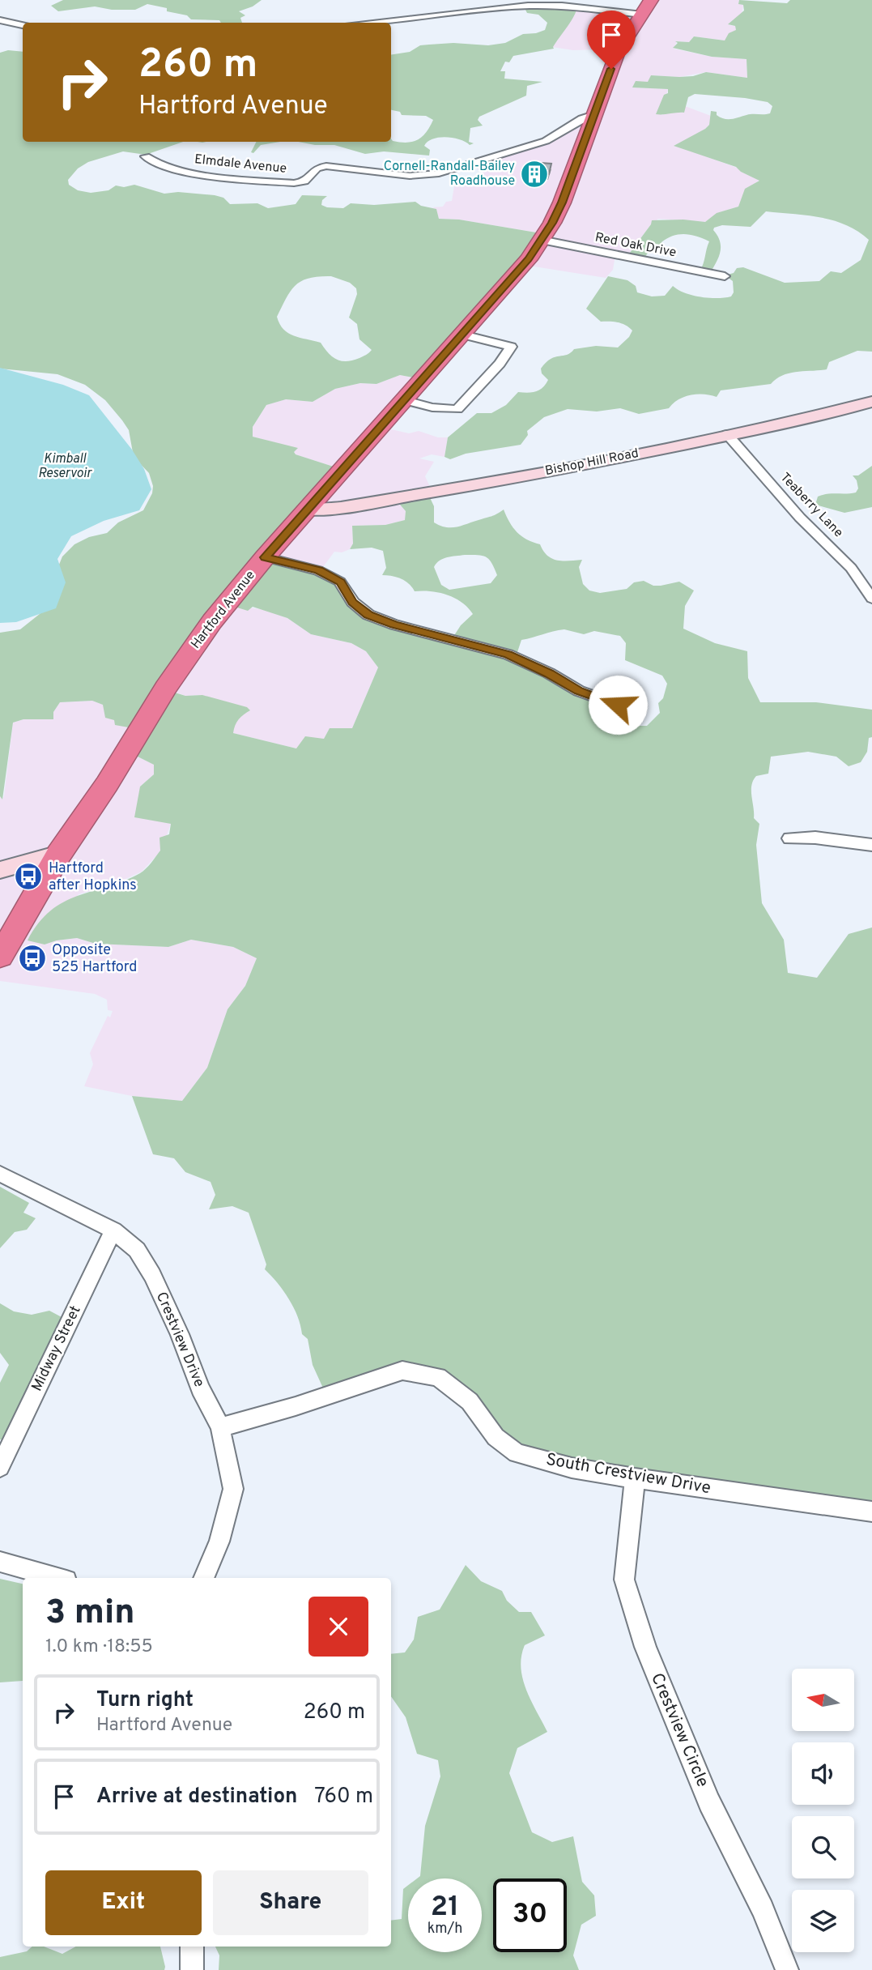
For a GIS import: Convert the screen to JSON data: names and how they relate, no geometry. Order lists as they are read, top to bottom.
{
  "streets": {
    "highway": ["Hartford Avenue"],
    "street": [
      "Elmdale Avenue",
      "Red Oak Drive",
      "Bishop Hill Road",
      "Teaberry Lane",
      "Crestview Drive",
      "Midway Street",
      "South Crestview Drive",
      "Crestview Circle"
    ]
  },
  "crossings": [
    ["Elmdale Avenue", "Hartford Avenue"],
    ["Red Oak Drive", "Hartford Avenue"],
    ["Bishop Hill Road", "Teaberry Lane"],
    ["Bishop Hill Road", "Hartford Avenue"],
    ["Crestview Drive", "Midway Street"],
    ["Crestview Drive", "South Crestview Drive"],
    ["South Crestview Drive", "Crestview Circle"]
  ],
  "water": ["Kimball Reservoir"],
  "places": {
    "building": ["Cornell-Randall-Bailey Roadhouse"],
    "bus stop": ["Hartford after Hopkins", "Opposite 525 Hartford"]
  },
  "north": "left",
  "page": {
    "turn": ["260 m", "Hartford Avenue"],
    "heading": ["3 min", "1.0 km · 18:55"],
    "list": [
      {
        "name": "Turn right",
        "note": "Hartford Avenue",
        "value": "260 m"
      },
      {
        "name": "Arrive at destination",
        "value": "760 m"
      }
    ],
    "buttons": ["Exit", "Share"],
    "speed": "21 km/h",
    "limit": "30"
  }
}
